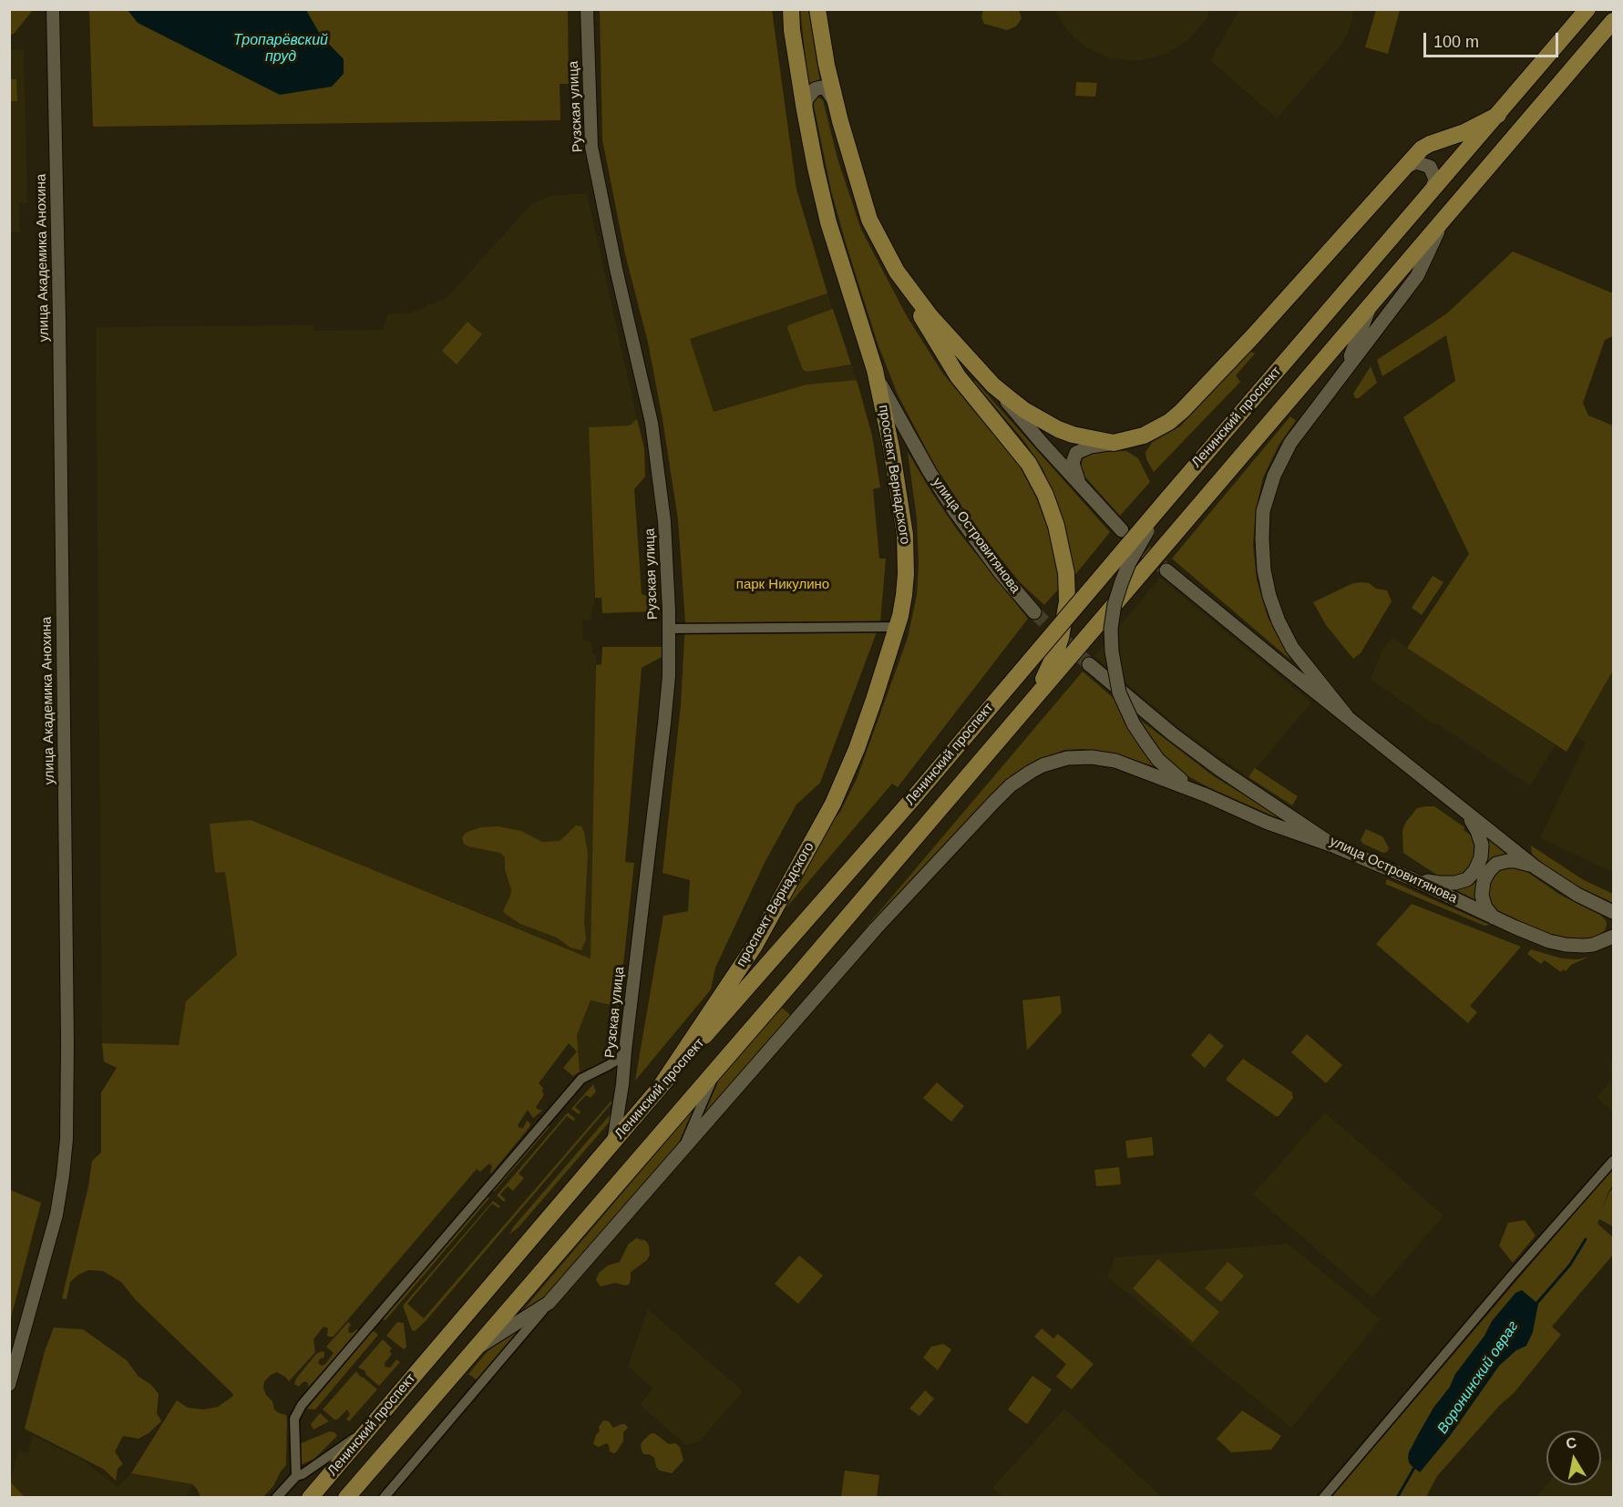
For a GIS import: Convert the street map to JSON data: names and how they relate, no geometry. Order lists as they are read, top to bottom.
{
  "streets": {
    "main road": ["Ленинский проспект", "проспект Вернадского", "улица Островитянова"],
    "street": ["Рузская улица", "улица Академика Анохина"]
  },
  "crossings": [
    ["Рузская улица", "Ленинский проспект"],
    ["Ленинский проспект", "проспект Вернадского"],
    ["проспект Вернадского", "улица Островитянова"]
  ],
  "water": ["Тропарёвский пруд", "Воронинский овраг"],
  "parks": ["парк Никулино"],
  "scale_bar": "100 m",
  "north": "top"
}
